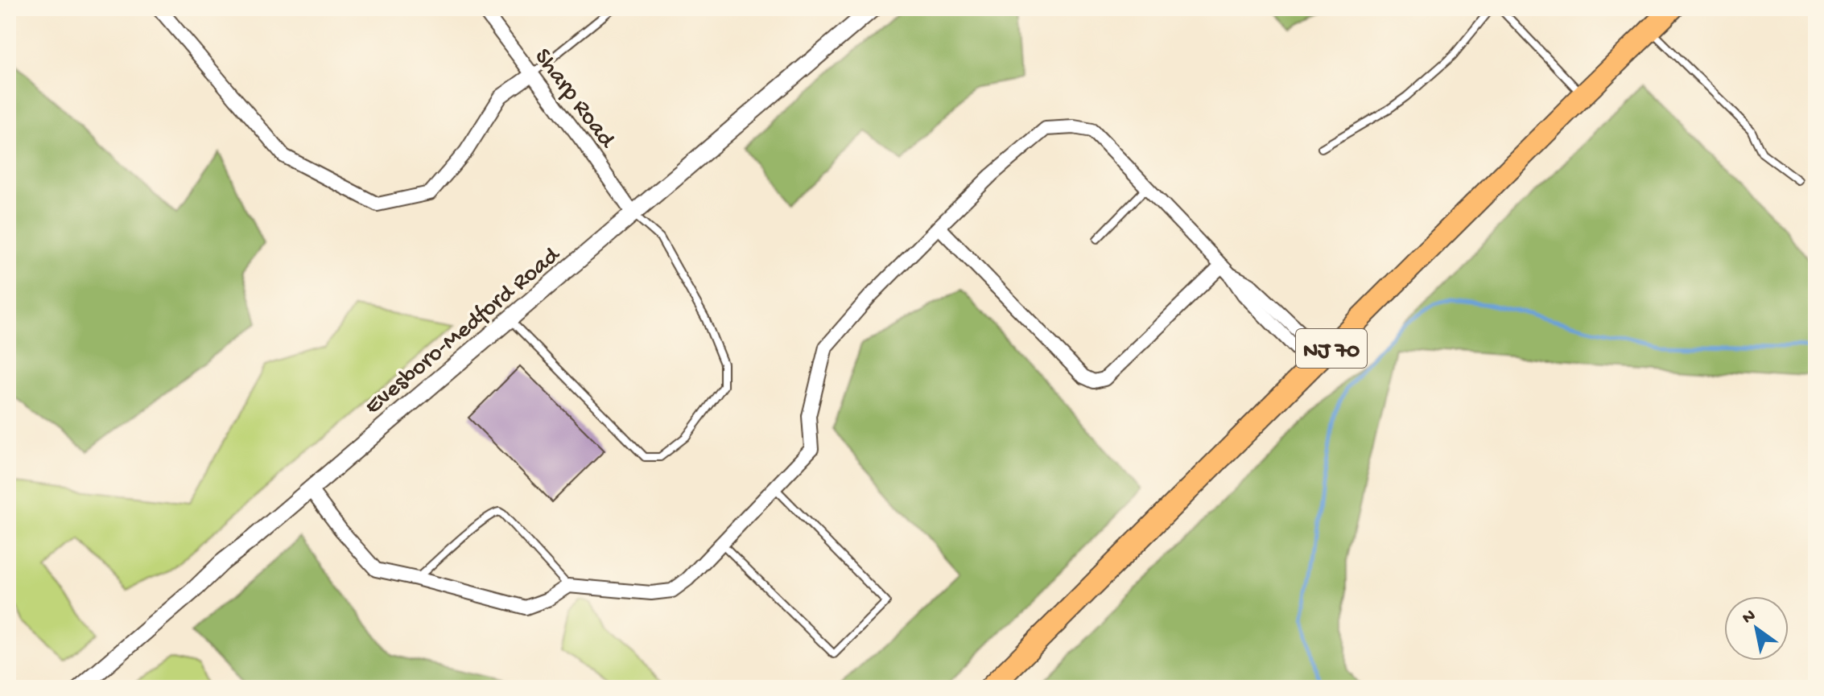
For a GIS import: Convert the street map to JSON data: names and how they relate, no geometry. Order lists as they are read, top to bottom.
{
  "streets": {
    "highway": ["NJ 70"],
    "street": ["Sharp Road", "Evesboro-Medford Road"]
  },
  "crossings": [
    ["Sharp Road", "Evesboro-Medford Road"]
  ],
  "north": "top left"
}
